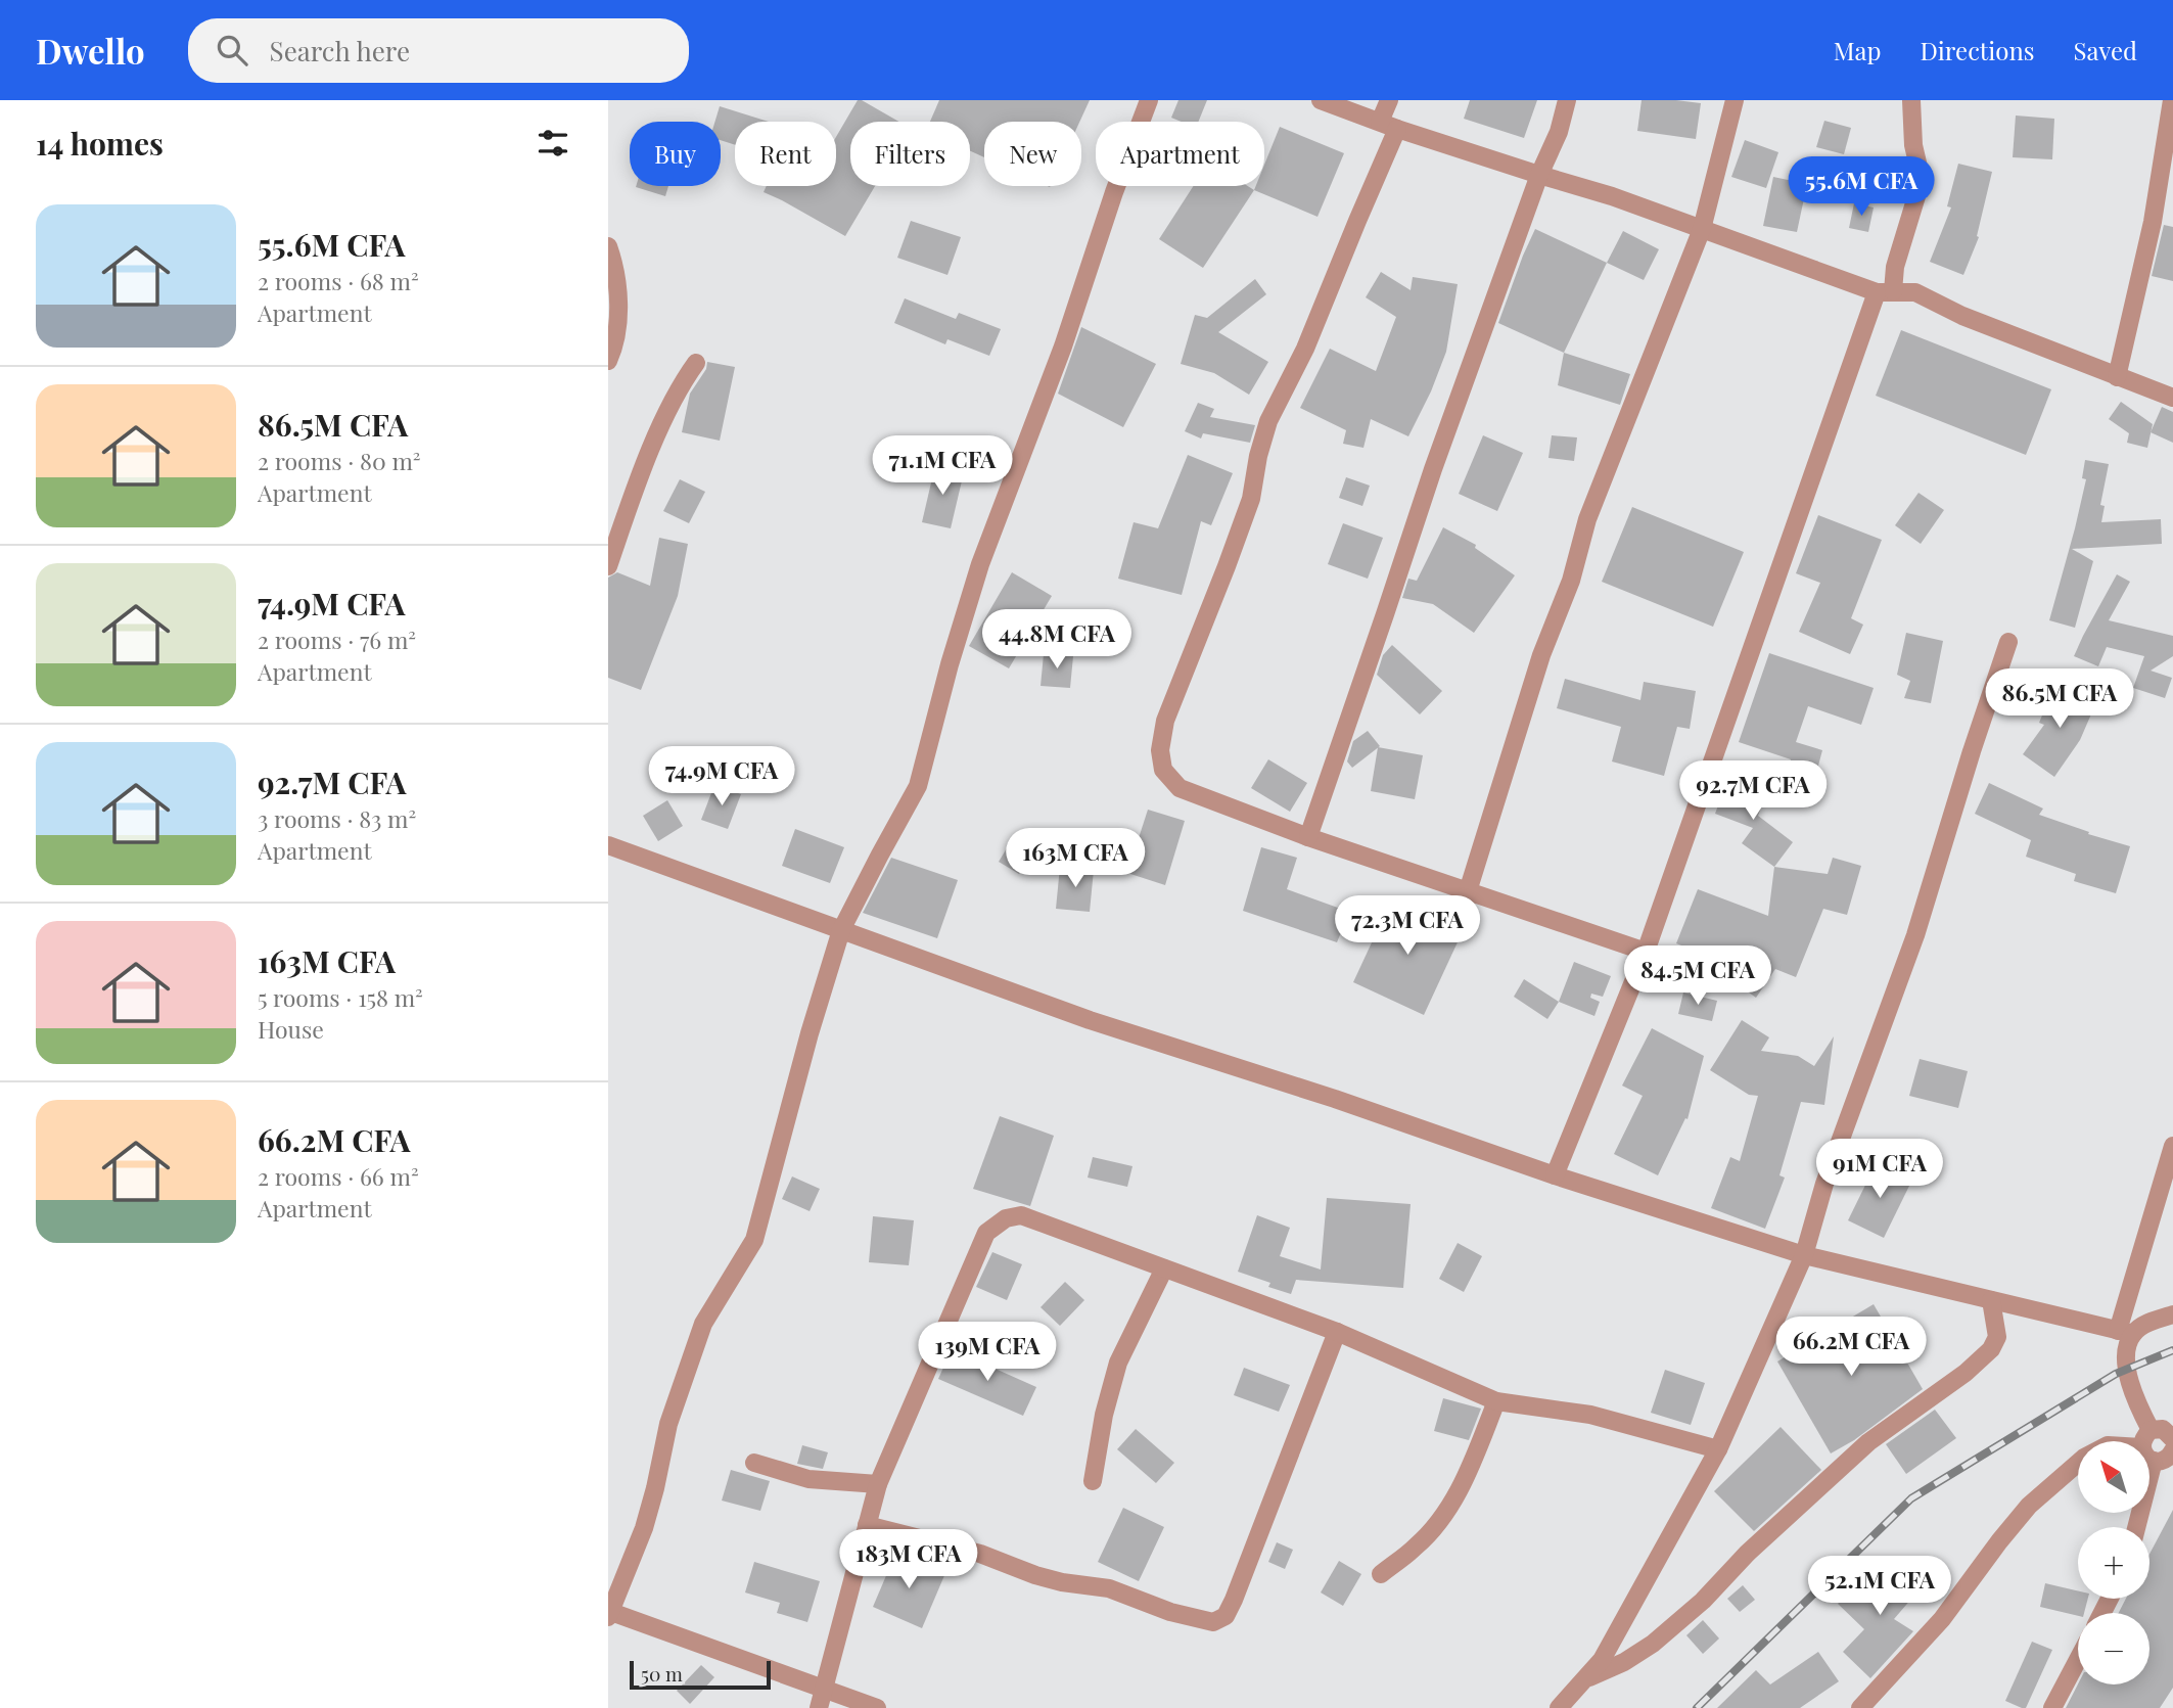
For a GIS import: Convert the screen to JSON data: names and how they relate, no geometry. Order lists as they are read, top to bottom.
{
  "scale_bar": "50 m",
  "north": "top left",
  "page": {
    "header": "Dwello",
    "search": "Search here",
    "nav": ["Map", "Directions", "Saved"],
    "heading": "14 homes",
    "chip": [
      "Buy",
      "Rent",
      "Filters",
      "New",
      "Apartment"
    ],
    "price": [
      "55.6M CFA",
      "71.1M CFA",
      "44.8M CFA",
      "86.5M CFA",
      "74.9M CFA",
      "92.7M CFA",
      "163M CFA",
      "72.3M CFA",
      "84.5M CFA",
      "91M CFA",
      "66.2M CFA",
      "139M CFA",
      "183M CFA",
      "52.1M CFA"
    ],
    "list": [
      {
        "name": "55.6M CFA",
        "note": "2 rooms · 68 m² · Apartment"
      },
      {
        "name": "86.5M CFA",
        "note": "2 rooms · 80 m² · Apartment"
      },
      {
        "name": "74.9M CFA",
        "note": "2 rooms · 76 m² · Apartment"
      },
      {
        "name": "92.7M CFA",
        "note": "3 rooms · 83 m² · Apartment"
      },
      {
        "name": "163M CFA",
        "note": "5 rooms · 158 m² · House"
      },
      {
        "name": "66.2M CFA",
        "note": "2 rooms · 66 m² · Apartment"
      }
    ],
    "map_buttons": ["+", "−"],
    "scale": "50 m"
  }
}
